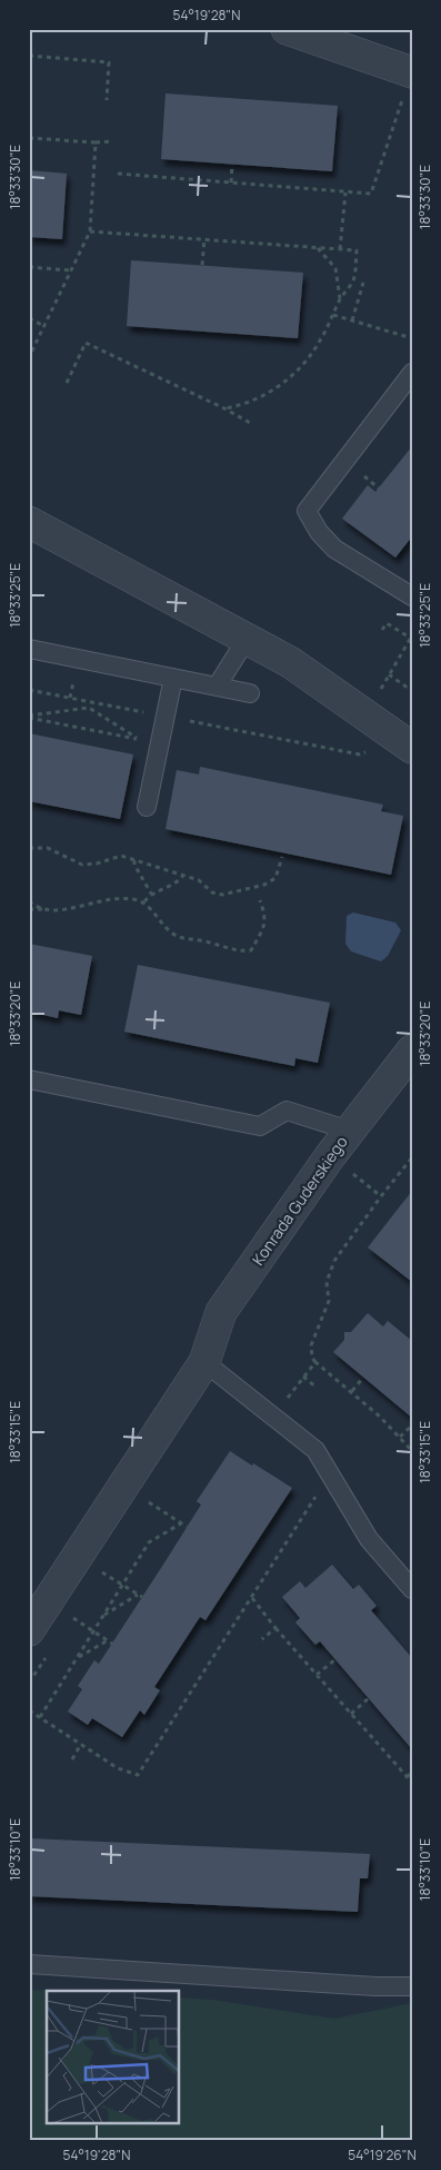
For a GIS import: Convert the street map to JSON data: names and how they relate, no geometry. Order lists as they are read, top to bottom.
{
  "streets": {
    "street": ["Konrada Guderskiego"]
  },
  "coordinates": [
    "54°19'28\"N",
    "18°33'30\"E",
    "18°33'25\"E",
    "18°33'20\"E",
    "18°33'15\"E",
    "18°33'10\"E",
    "54°19'26\"N"
  ]
}
